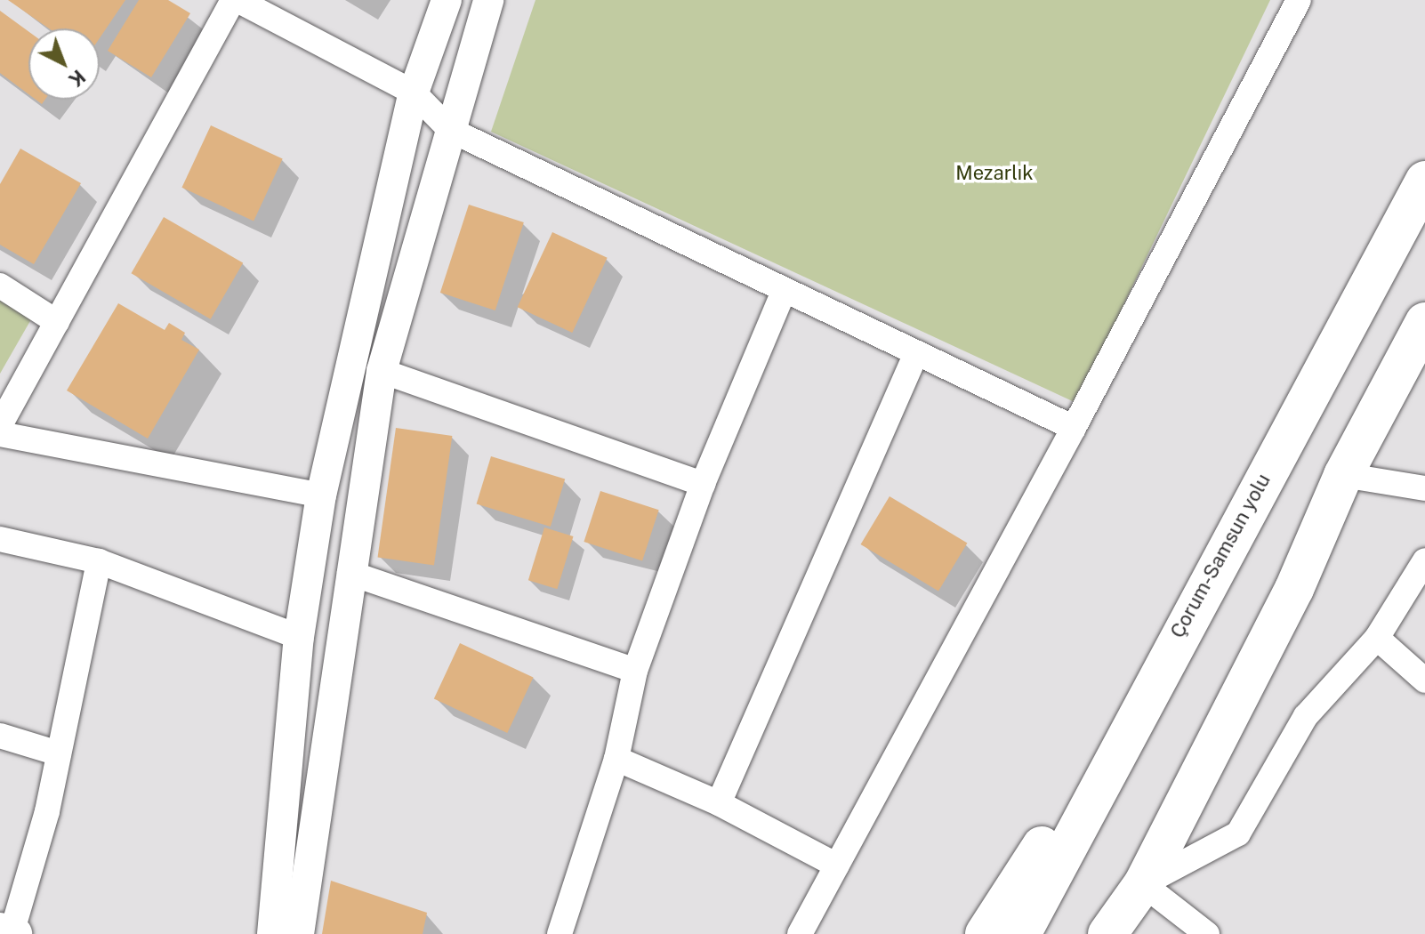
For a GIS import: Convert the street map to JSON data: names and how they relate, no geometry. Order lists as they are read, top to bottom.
{
  "streets": {
    "highway": ["Çorum-Samsun yolu"]
  },
  "parks": ["Mezarlık"],
  "north": "bottom right"
}
